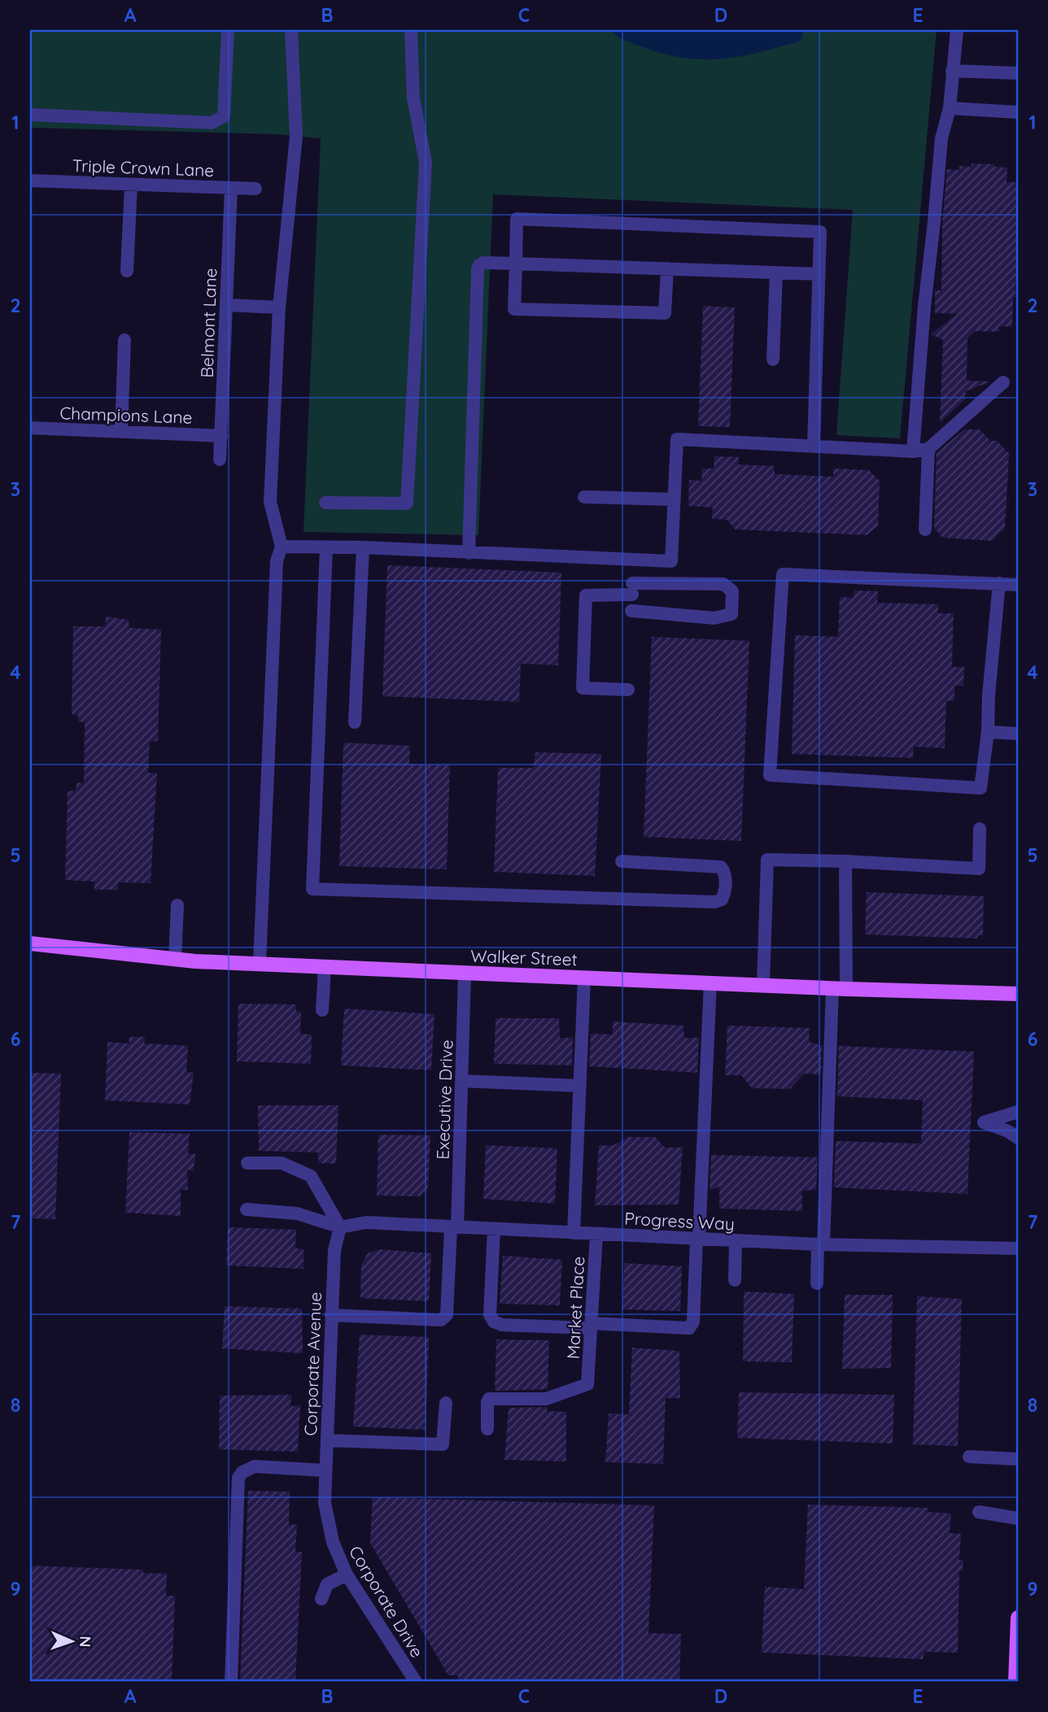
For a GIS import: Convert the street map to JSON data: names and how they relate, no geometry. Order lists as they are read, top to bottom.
{
  "streets": {
    "main road": ["Walker Street"],
    "street": [
      "Triple Crown Lane",
      "Belmont Lane",
      "Champions Lane",
      "Executive Drive",
      "Progress Way",
      "Market Place",
      "Corporate Avenue",
      "Corporate Drive"
    ]
  },
  "crossings": [
    ["Triple Crown Lane", "Belmont Lane"],
    ["Belmont Lane", "Champions Lane"],
    ["Walker Street", "Executive Drive"],
    ["Executive Drive", "Progress Way"],
    ["Executive Drive", "Corporate Avenue"],
    ["Progress Way", "Market Place"],
    ["Progress Way", "Corporate Avenue"],
    ["Corporate Avenue", "Corporate Drive"]
  ],
  "north": "right",
  "grid": {
    "columns": [
      "A",
      "B",
      "C",
      "D",
      "E"
    ],
    "rows": [
      "1",
      "2",
      "3",
      "4",
      "5",
      "6",
      "7",
      "8",
      "9"
    ]
  }
}
